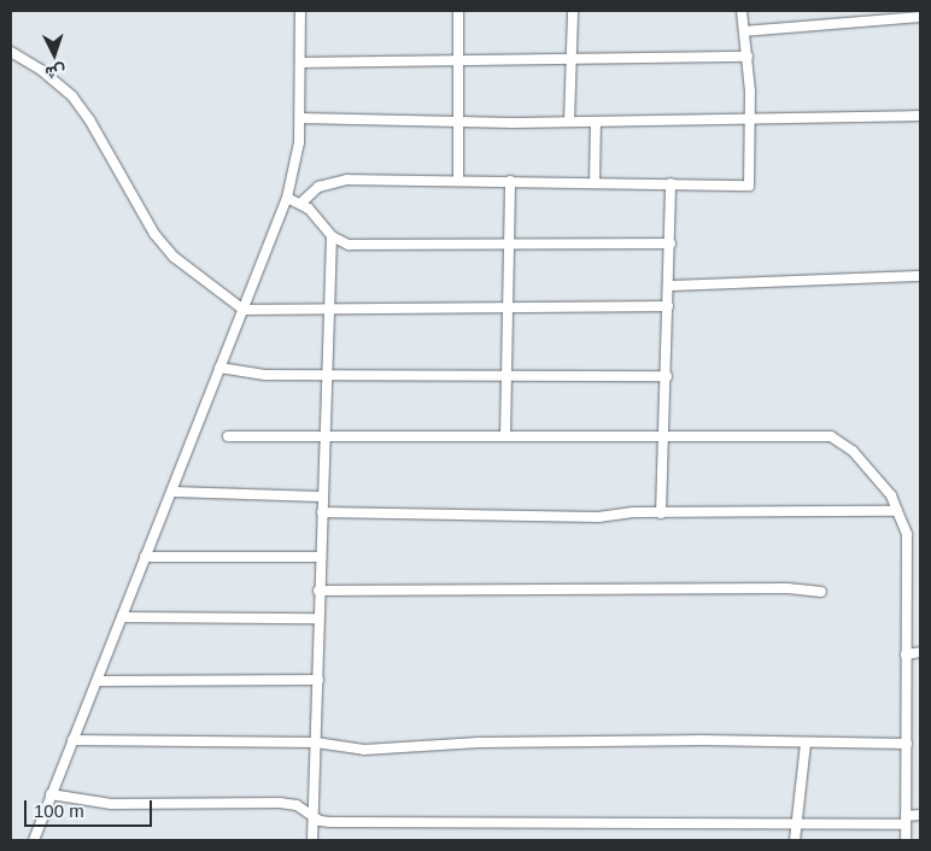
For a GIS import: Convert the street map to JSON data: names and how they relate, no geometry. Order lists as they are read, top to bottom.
{
  "scale_bar": "100 m",
  "north": "bottom"
}
